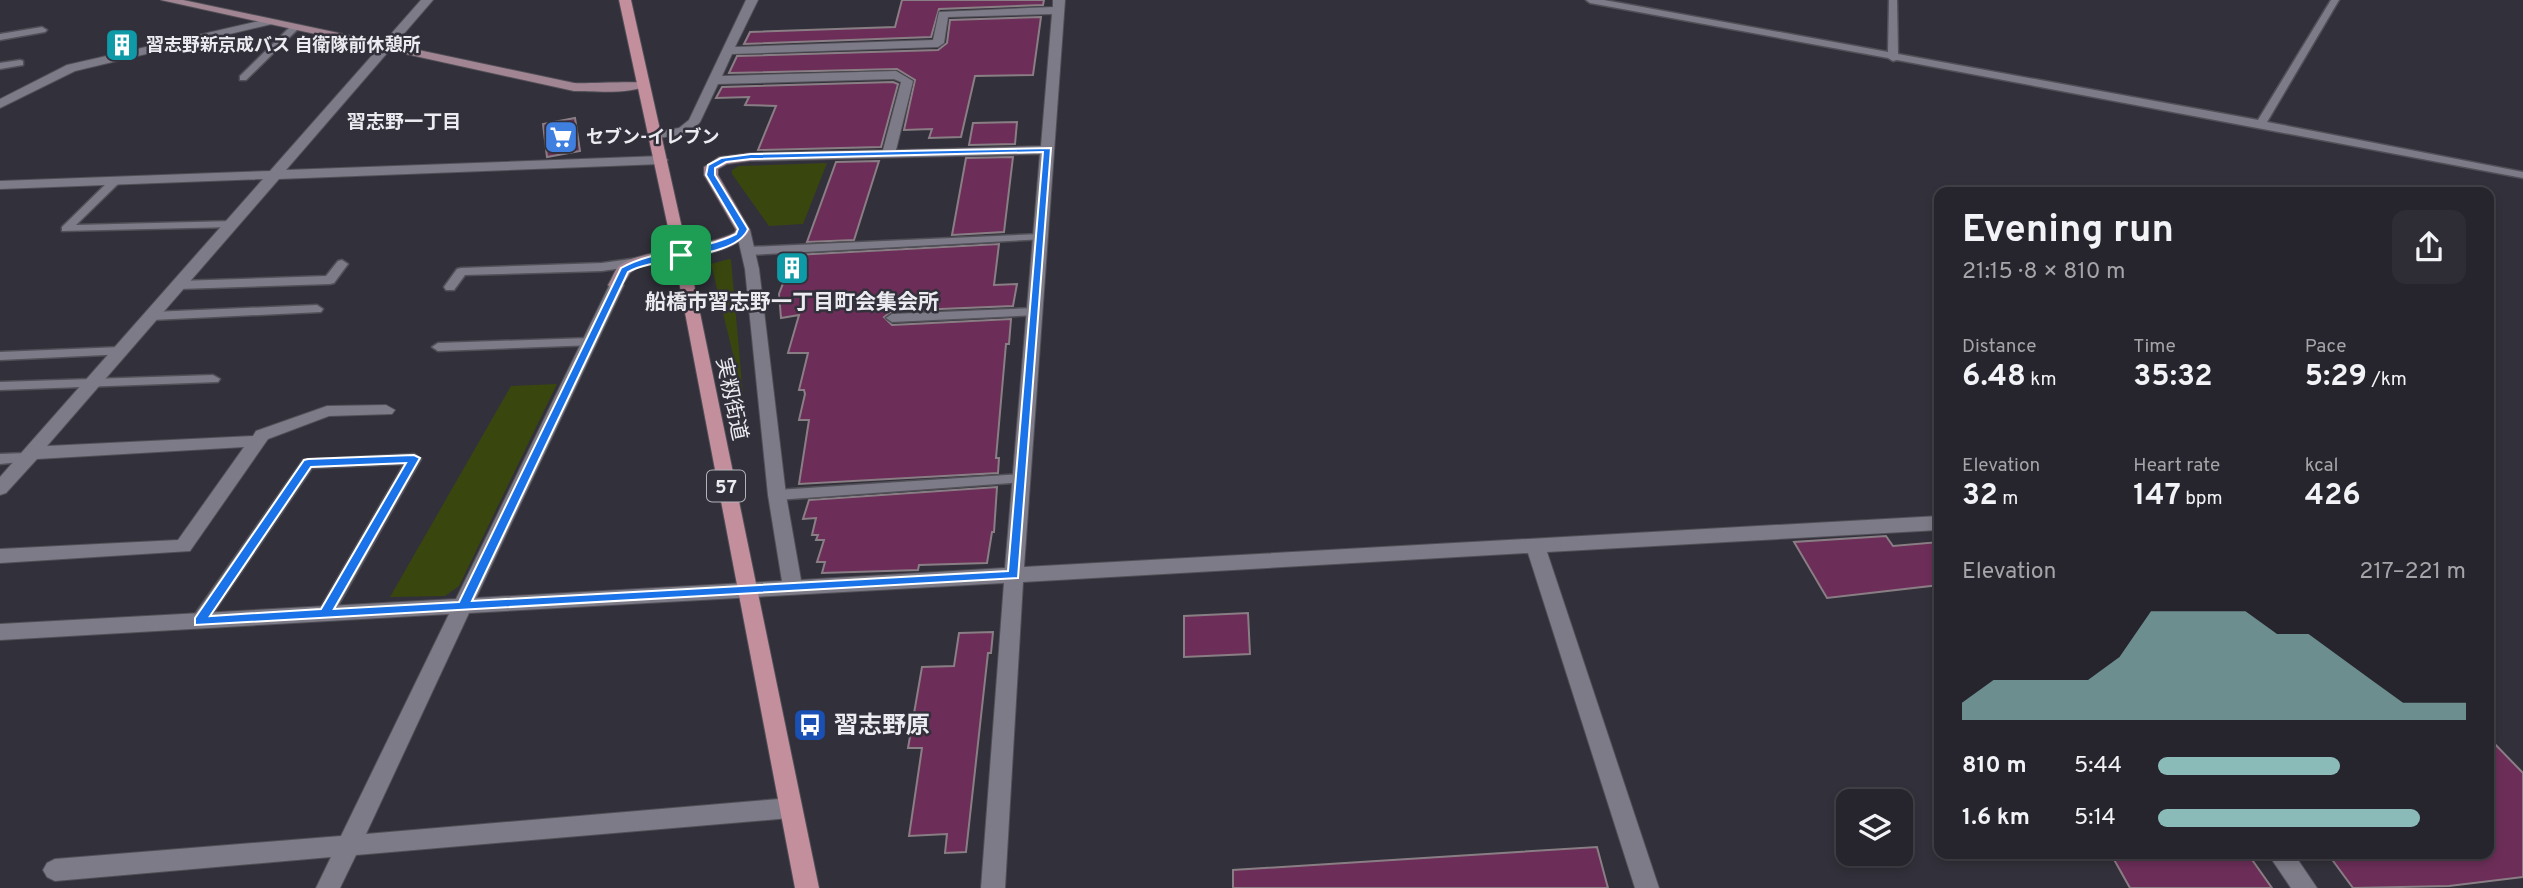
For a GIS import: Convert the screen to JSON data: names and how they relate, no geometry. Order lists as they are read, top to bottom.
{
  "streets": {
    "main road": ["実籾街道", "57"]
  },
  "districts": ["習志野一丁目"],
  "places": {
    "building": ["習志野新京成バス 自衛隊前休憩所", "船橋市習志野一丁目町会集会所"],
    "supermarket": ["セブン-イレブン"],
    "bus stop": ["習志野原"]
  },
  "page": {
    "heading": ["Evening run", "21:15 · 8 × 810 m"],
    "stats": [
      ["Distance", "6.48 km"],
      ["Time", "35:32"],
      ["Pace", "5:29 /km"],
      ["Elevation", "32 m"],
      ["Heart rate", "147 bpm"],
      ["kcal", "426"]
    ],
    "chart": ["Elevation", "217–221 m"],
    "list": [
      {
        "name": "810 m",
        "note": "5:44"
      },
      {
        "name": "1.6 km",
        "note": "5:14"
      }
    ]
  }
}
